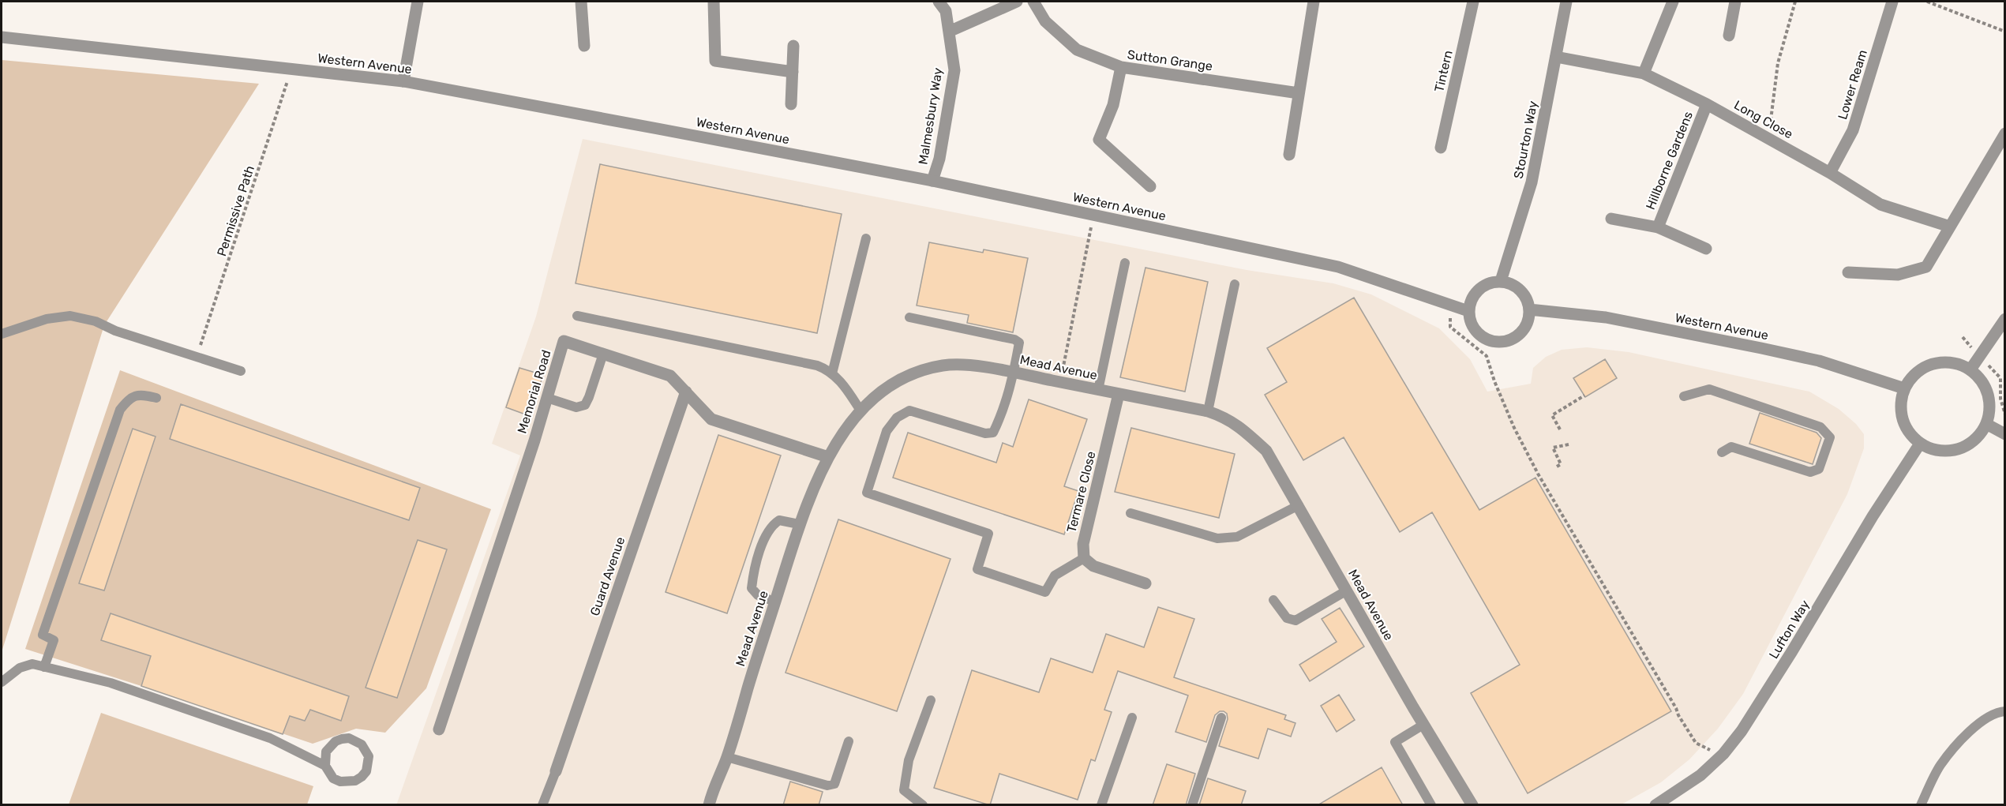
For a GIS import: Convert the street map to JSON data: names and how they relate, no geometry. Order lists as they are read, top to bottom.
{
  "streets": {
    "street": [
      "Sutton Grange",
      "Western Avenue",
      "Tintern",
      "Lower Ream",
      "Malmesbury Way",
      "Long Close",
      "Stourton Way",
      "Hillborne Gardens",
      "Mead Avenue",
      "Memorial Road",
      "Termare Close",
      "Guard Avenue",
      "Lufton Way"
    ],
    "path": ["Permissive Path"]
  },
  "crossings": [
    ["Western Avenue", "Malmesbury Way"],
    ["Western Avenue", "Stourton Way"],
    ["Western Avenue", "Permissive Path"],
    ["Western Avenue", "Lufton Way"],
    ["Lower Ream", "Long Close"],
    ["Long Close", "Stourton Way"],
    ["Long Close", "Hillborne Gardens"],
    ["Mead Avenue", "Memorial Road"],
    ["Mead Avenue", "Termare Close"],
    ["Memorial Road", "Guard Avenue"]
  ]
}
